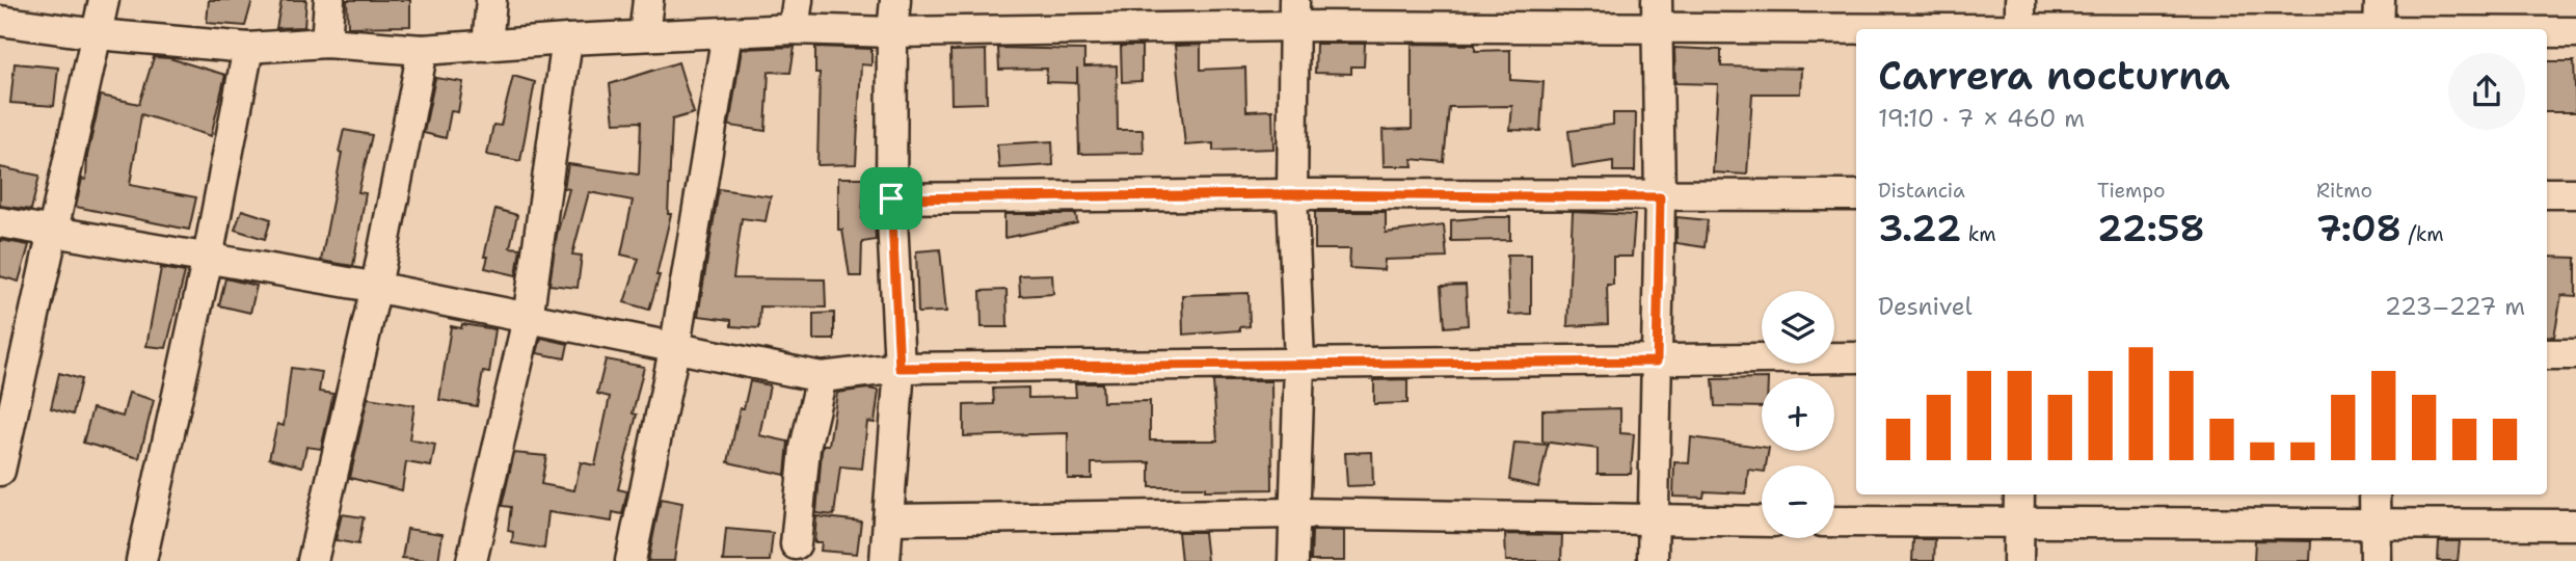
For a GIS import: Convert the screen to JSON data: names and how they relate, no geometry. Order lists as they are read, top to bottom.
{
  "page": {
    "heading": ["Carrera nocturna", "19:10 · 7 × 460 m"],
    "stats": [
      ["Distancia", "3.22 km"],
      ["Tiempo", "22:58"],
      ["Ritmo", "7:08 /km"]
    ],
    "chart": ["Desnivel", "223–227 m"],
    "map_buttons": ["+", "−"]
  }
}
